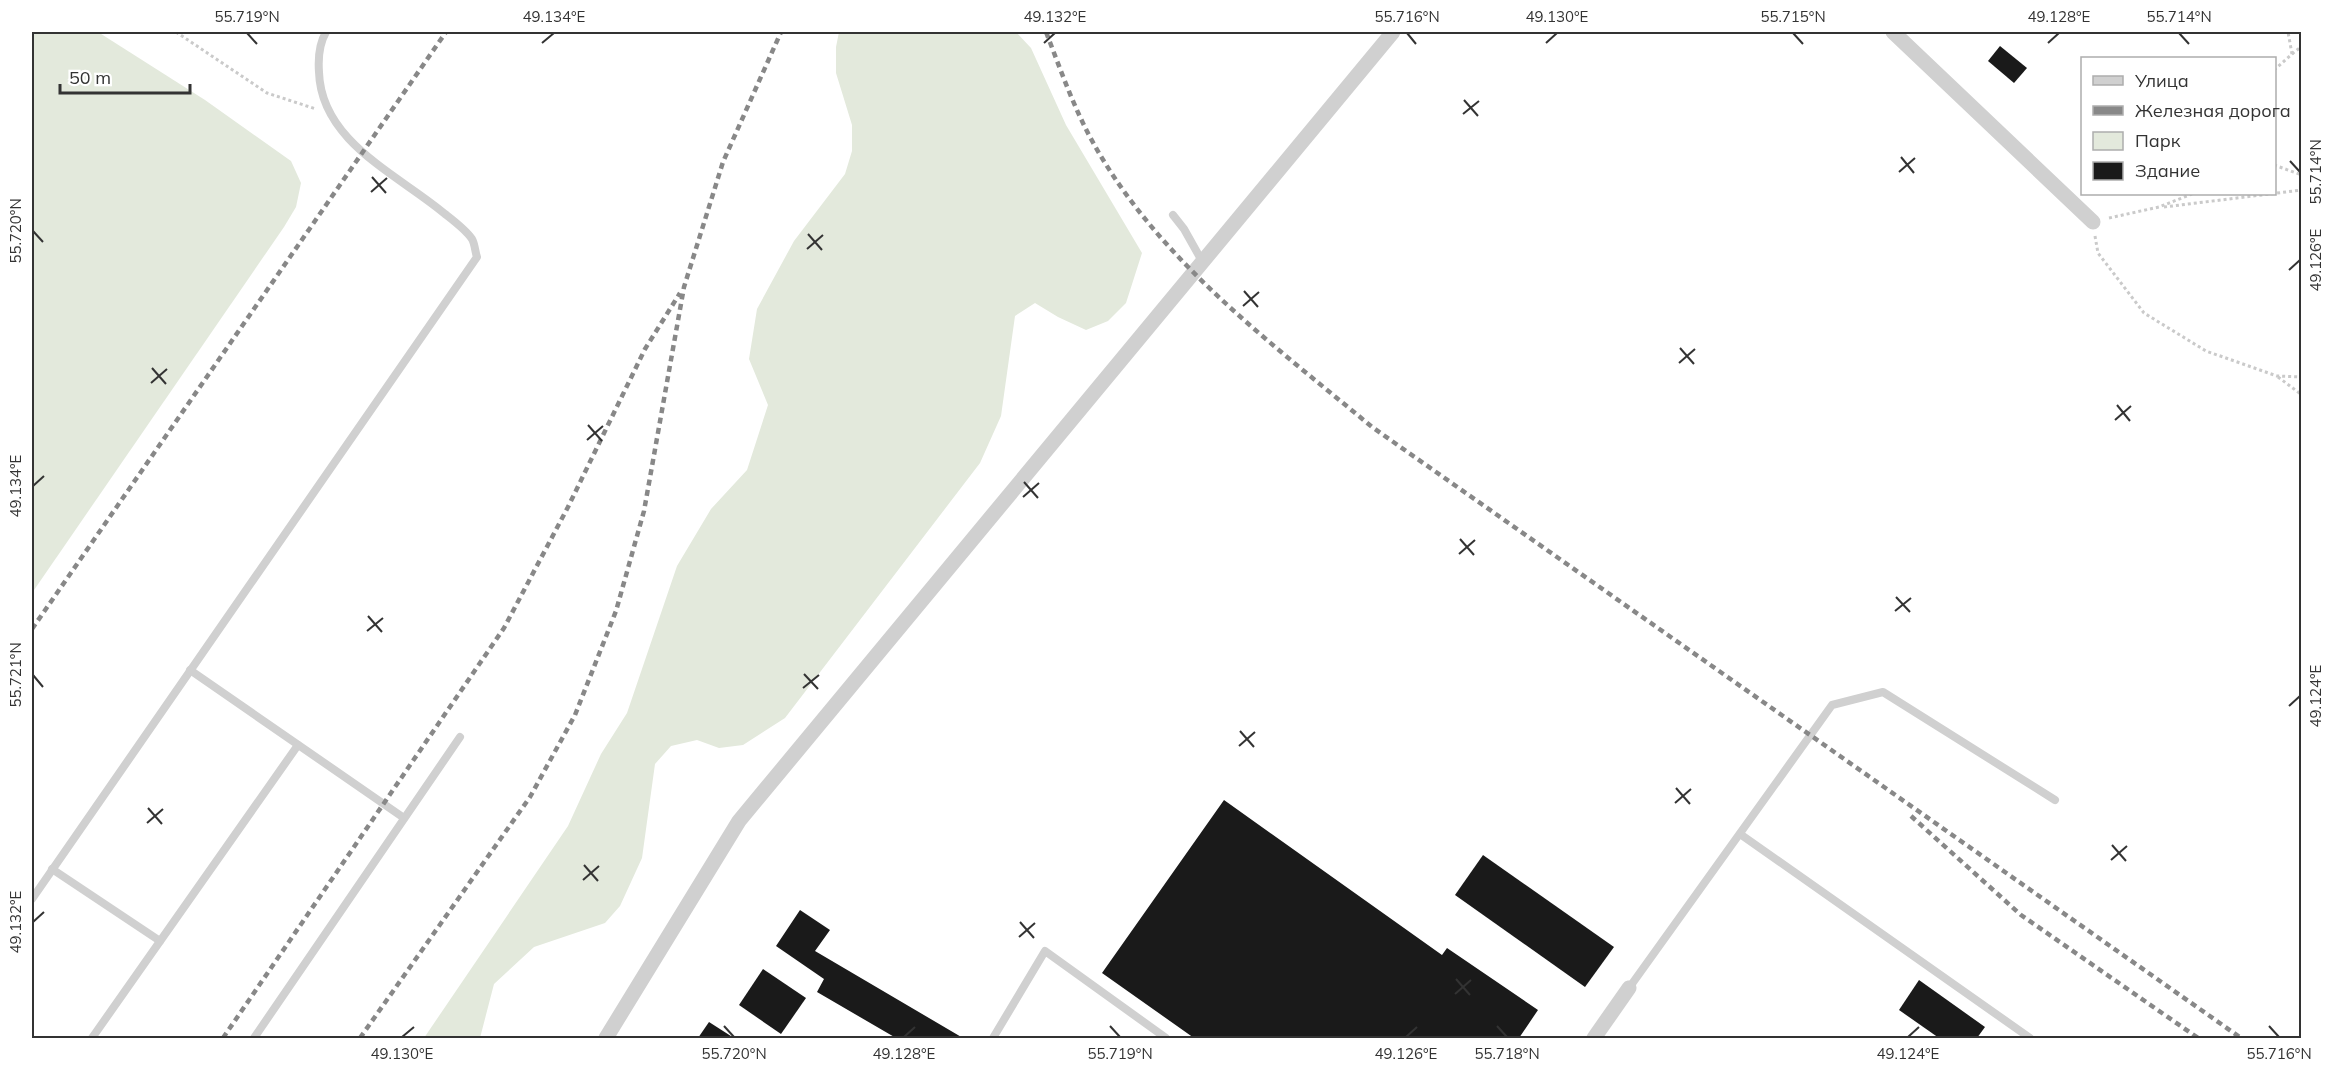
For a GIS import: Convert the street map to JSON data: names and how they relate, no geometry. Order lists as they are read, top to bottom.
{
  "legend": [
    "Улица",
    "Железная дорога",
    "Парк",
    "Здание"
  ],
  "scale_bar": "50 m",
  "coordinates": [
    "55.719°N",
    "49.134°E",
    "49.132°E",
    "55.716°N",
    "49.130°E",
    "55.715°N",
    "49.128°E",
    "55.714°N",
    "55.720°N",
    "49.126°E",
    "55.721°N",
    "49.124°E",
    "55.718°N"
  ]
}
